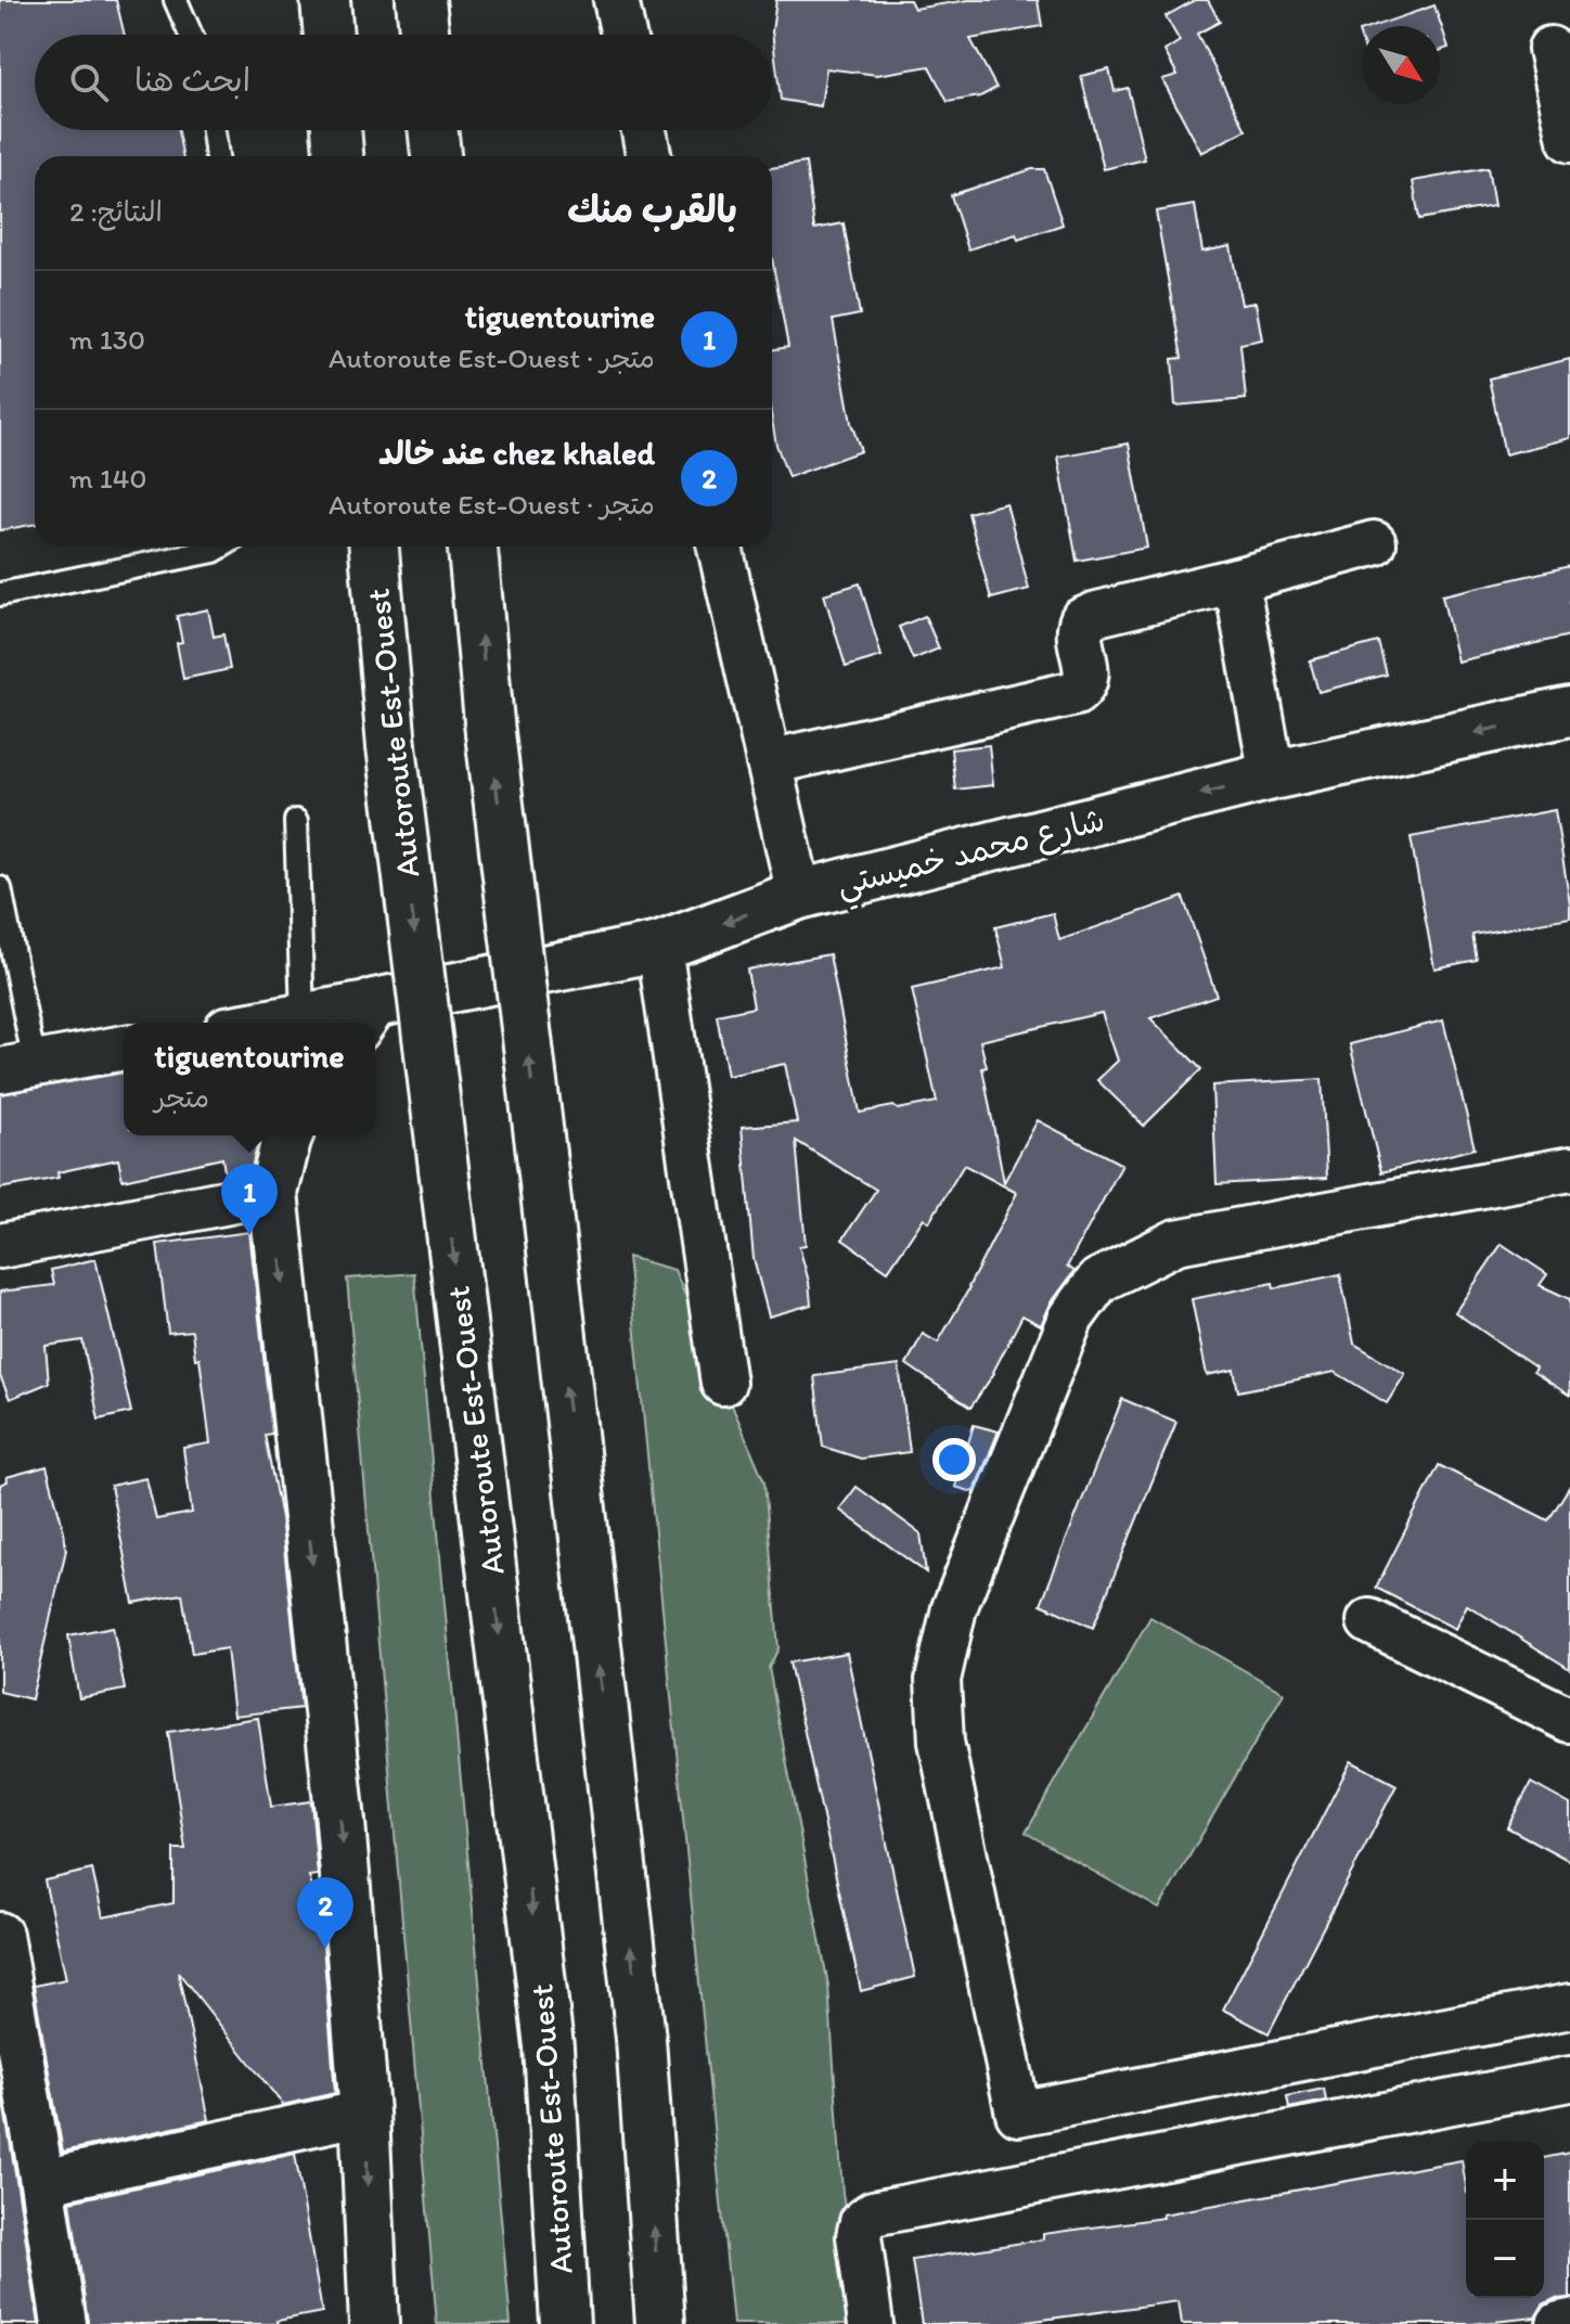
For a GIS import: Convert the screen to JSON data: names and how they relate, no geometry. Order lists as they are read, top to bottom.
{
  "streets": {
    "main road": ["Autoroute Est-Ouest", "شارع محمد خميستي"]
  },
  "one_way": ["شارع محمد خميستي"],
  "north": "bottom right",
  "page": {
    "search": "ابحث هنا",
    "heading": ["بالقرب منك", "النتائج: 2"],
    "list": [
      {
        "mark": "1",
        "name": "tiguentourine",
        "note": "متجر · Autoroute Est-Ouest",
        "value": "130 m"
      },
      {
        "mark": "2",
        "name": "chez khaled عند خالد",
        "note": "متجر · Autoroute Est-Ouest",
        "value": "140 m"
      }
    ],
    "popup": ["tiguentourine", "متجر"],
    "pins": ["1", "2"],
    "map_buttons": ["+", "−"]
  }
}
